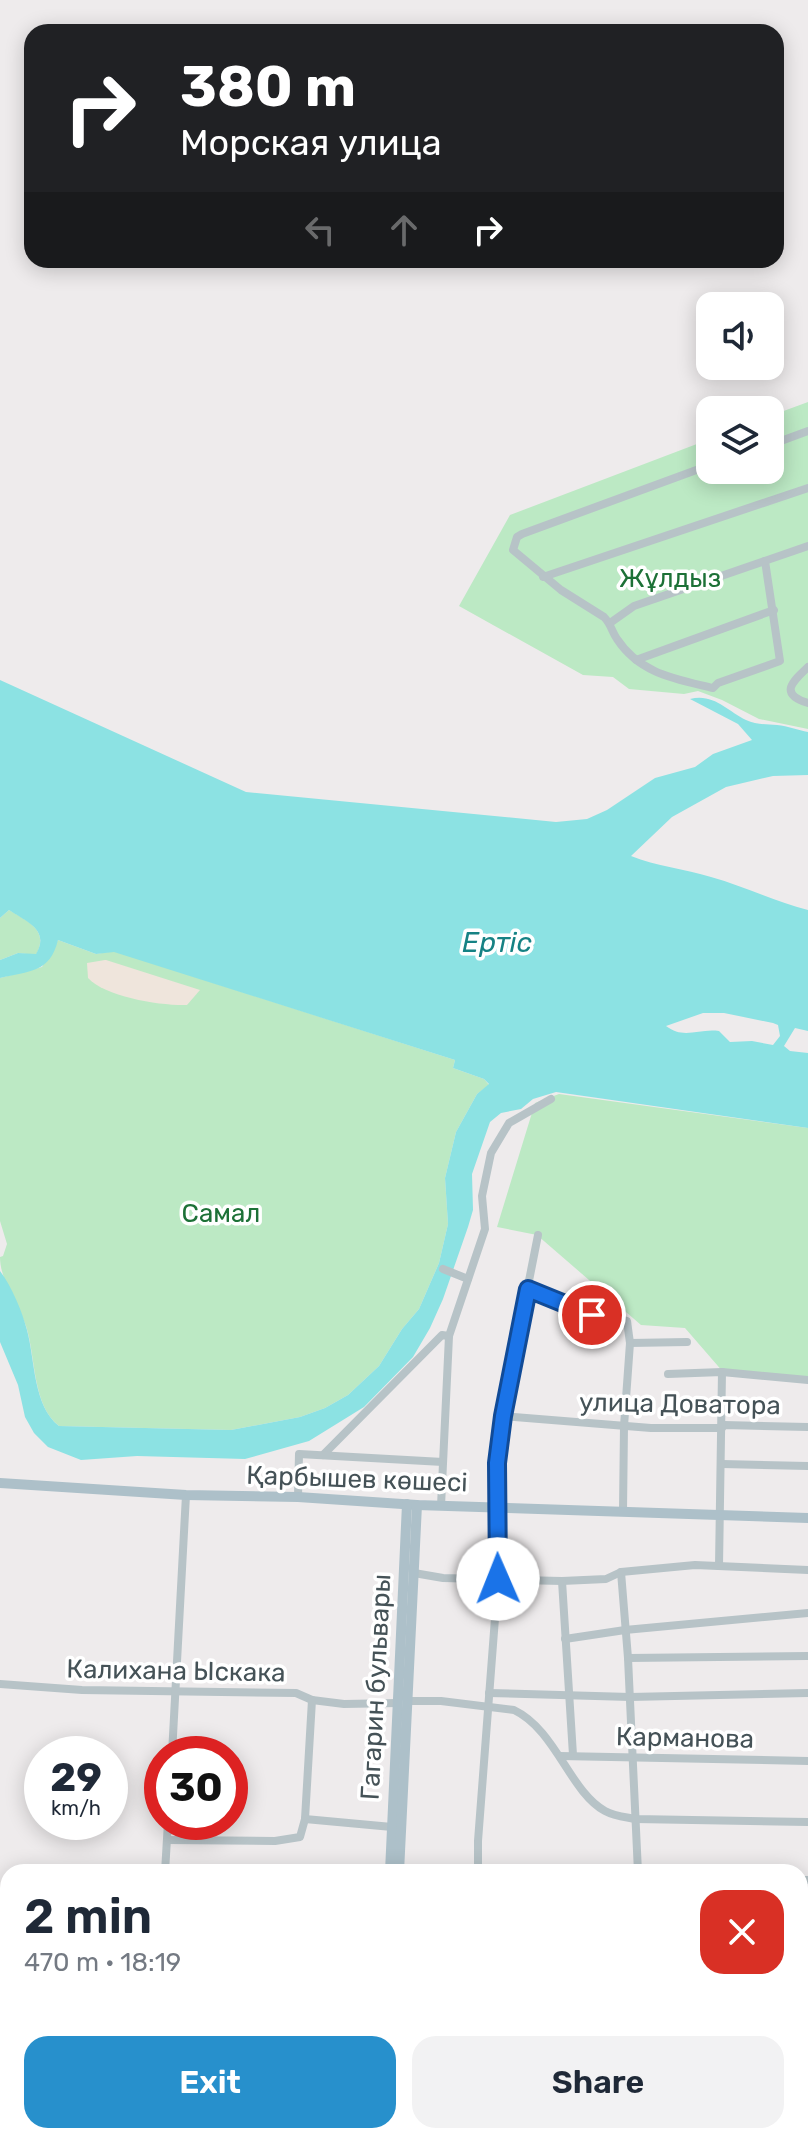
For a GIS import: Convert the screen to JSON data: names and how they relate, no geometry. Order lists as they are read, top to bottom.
{
  "streets": {
    "main road": ["Қарбышев көшесі", "Гагарин бульвары"],
    "street": ["улица Доватора", "Калихана Ыскака", "Карманова"]
  },
  "crossings": [
    ["Қарбышев көшесі", "Гагарин бульвары"],
    ["Калихана Ыскака", "Гагарин бульвары"],
    ["Калихана Ыскака", "Карманова"]
  ],
  "water": ["Ертіс"],
  "parks": ["Жұлдыз", "Самал"],
  "page": {
    "turn": ["380 m", "Морская улица"],
    "speed": "29 km/h",
    "limit": "30",
    "heading": ["2 min", "470 m · 18:19"],
    "buttons": ["Exit", "Share"]
  }
}
